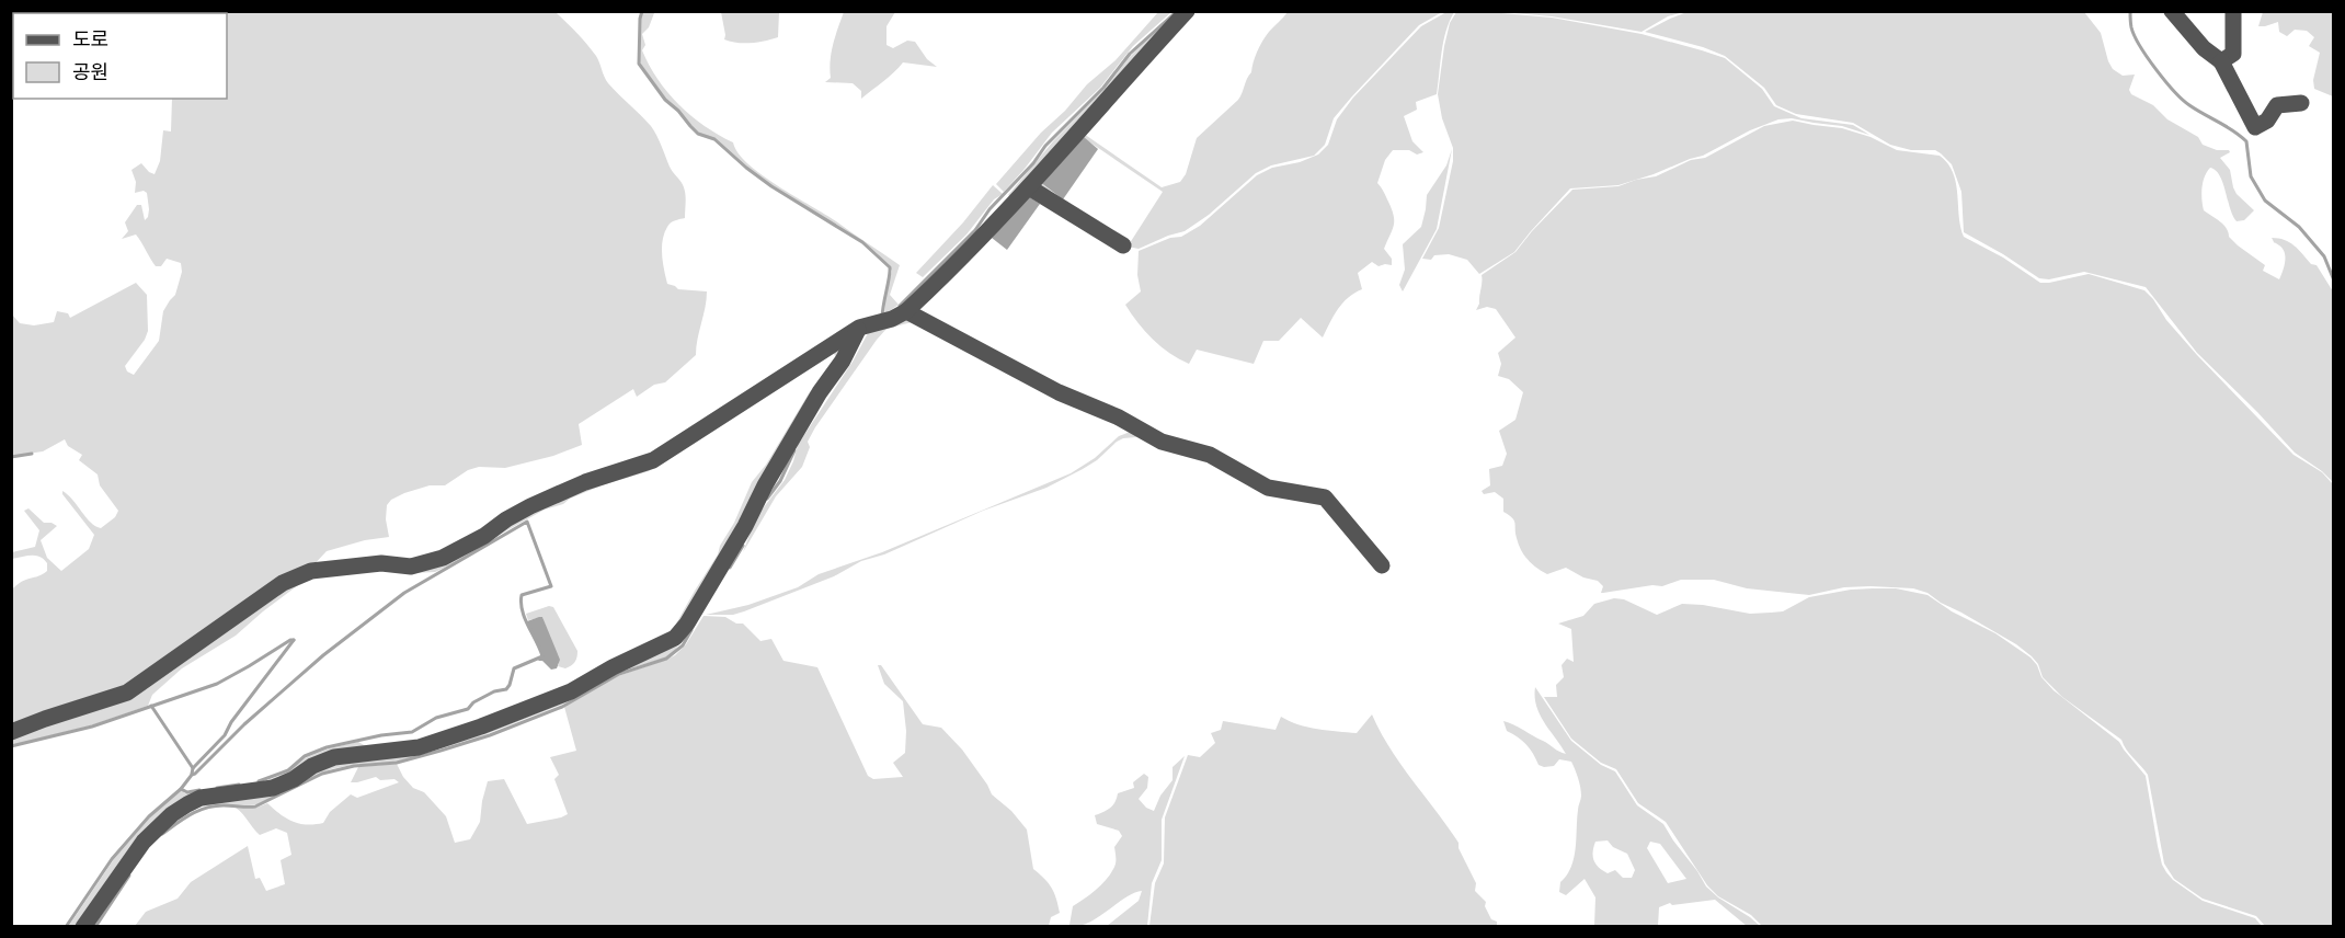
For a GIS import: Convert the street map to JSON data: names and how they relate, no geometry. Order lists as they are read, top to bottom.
{
  "legend": ["도로", "공원"]
}
